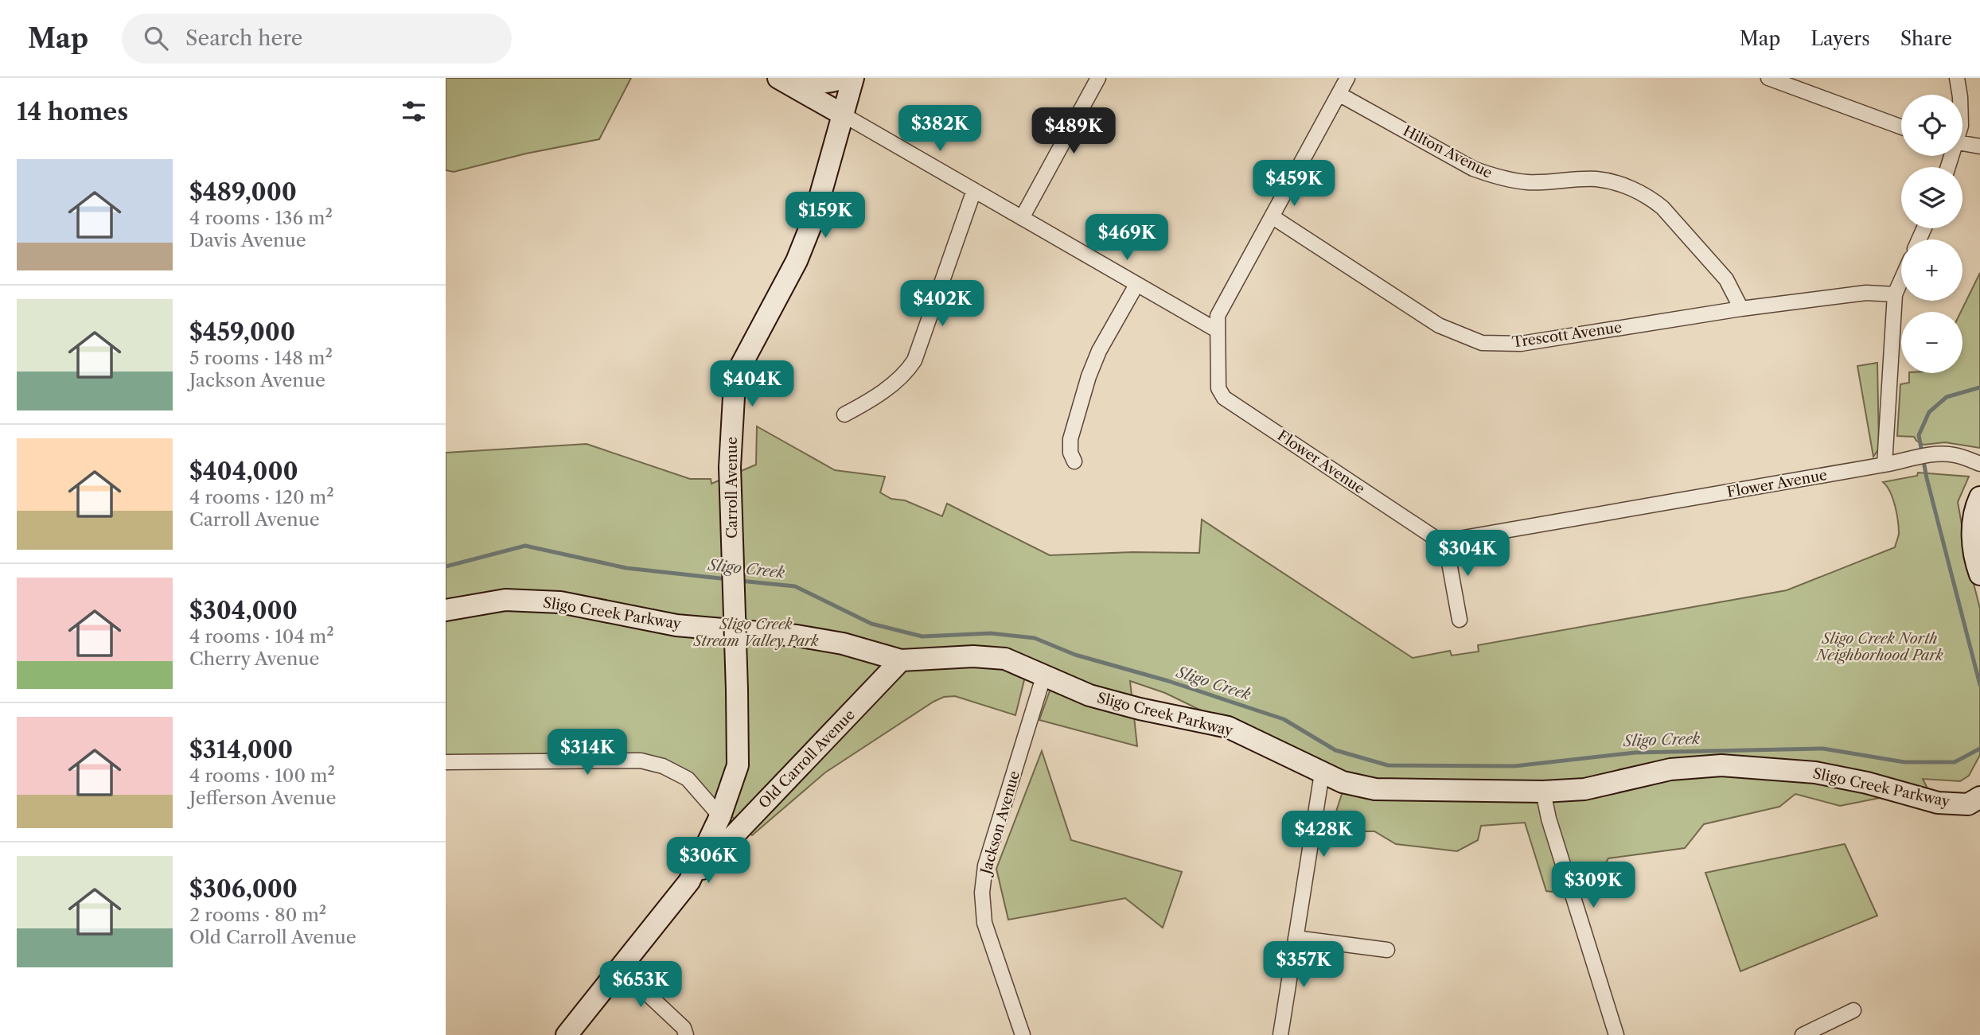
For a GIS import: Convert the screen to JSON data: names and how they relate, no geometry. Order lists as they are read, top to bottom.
{
  "streets": {
    "street": [
      "Hilton Avenue",
      "Trescott Avenue",
      "Flower Avenue",
      "Carroll Avenue",
      "Sligo Creek Parkway",
      "Old Carroll Avenue",
      "Jackson Avenue"
    ]
  },
  "crossings": [
    ["Hilton Avenue", "Trescott Avenue"],
    ["Carroll Avenue", "Old Carroll Avenue"],
    ["Sligo Creek Parkway", "Old Carroll Avenue"],
    ["Sligo Creek Parkway", "Jackson Avenue"]
  ],
  "water": ["Sligo Creek"],
  "parks": ["Sligo Creek Stream Valley Park", "Sligo Creek North Neighborhood Park"],
  "page": {
    "header": "Map",
    "search": "Search here",
    "nav": ["Map", "Layers", "Share"],
    "heading": "14 homes",
    "map_buttons": ["+", "−"],
    "price": [
      "$382K",
      "$489K",
      "$459K",
      "$159K",
      "$469K",
      "$402K",
      "$404K",
      "$304K",
      "$314K",
      "$428K",
      "$306K",
      "$309K",
      "$357K",
      "$653K"
    ],
    "list": [
      {
        "name": "$489,000",
        "note": "4 rooms · 136 m² · Davis Avenue"
      },
      {
        "name": "$459,000",
        "note": "5 rooms · 148 m² · Jackson Avenue"
      },
      {
        "name": "$404,000",
        "note": "4 rooms · 120 m² · Carroll Avenue"
      },
      {
        "name": "$304,000",
        "note": "4 rooms · 104 m² · Cherry Avenue"
      },
      {
        "name": "$314,000",
        "note": "4 rooms · 100 m² · Jefferson Avenue"
      },
      {
        "name": "$306,000",
        "note": "2 rooms · 80 m² · Old Carroll Avenue"
      }
    ]
  }
}
